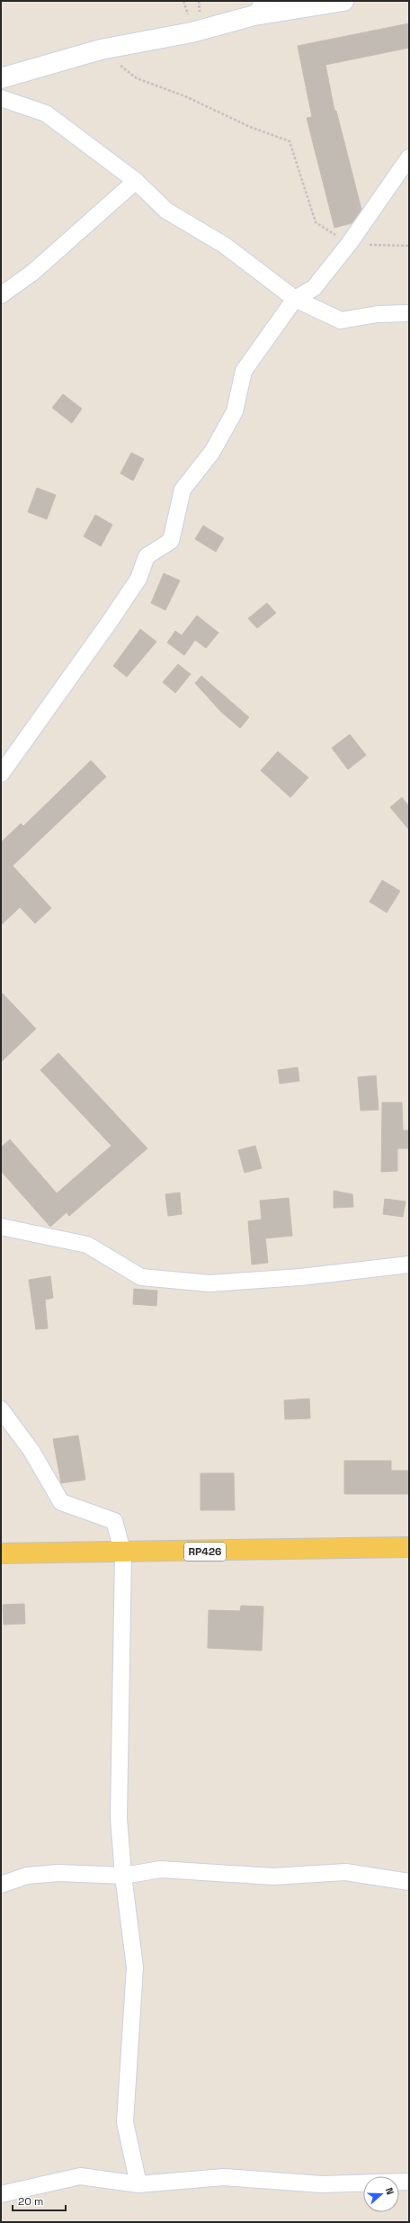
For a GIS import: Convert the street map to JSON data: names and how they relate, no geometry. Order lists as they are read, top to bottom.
{
  "streets": {
    "main road": ["RP426"]
  },
  "scale_bar": "20 m",
  "north": "right"
}
